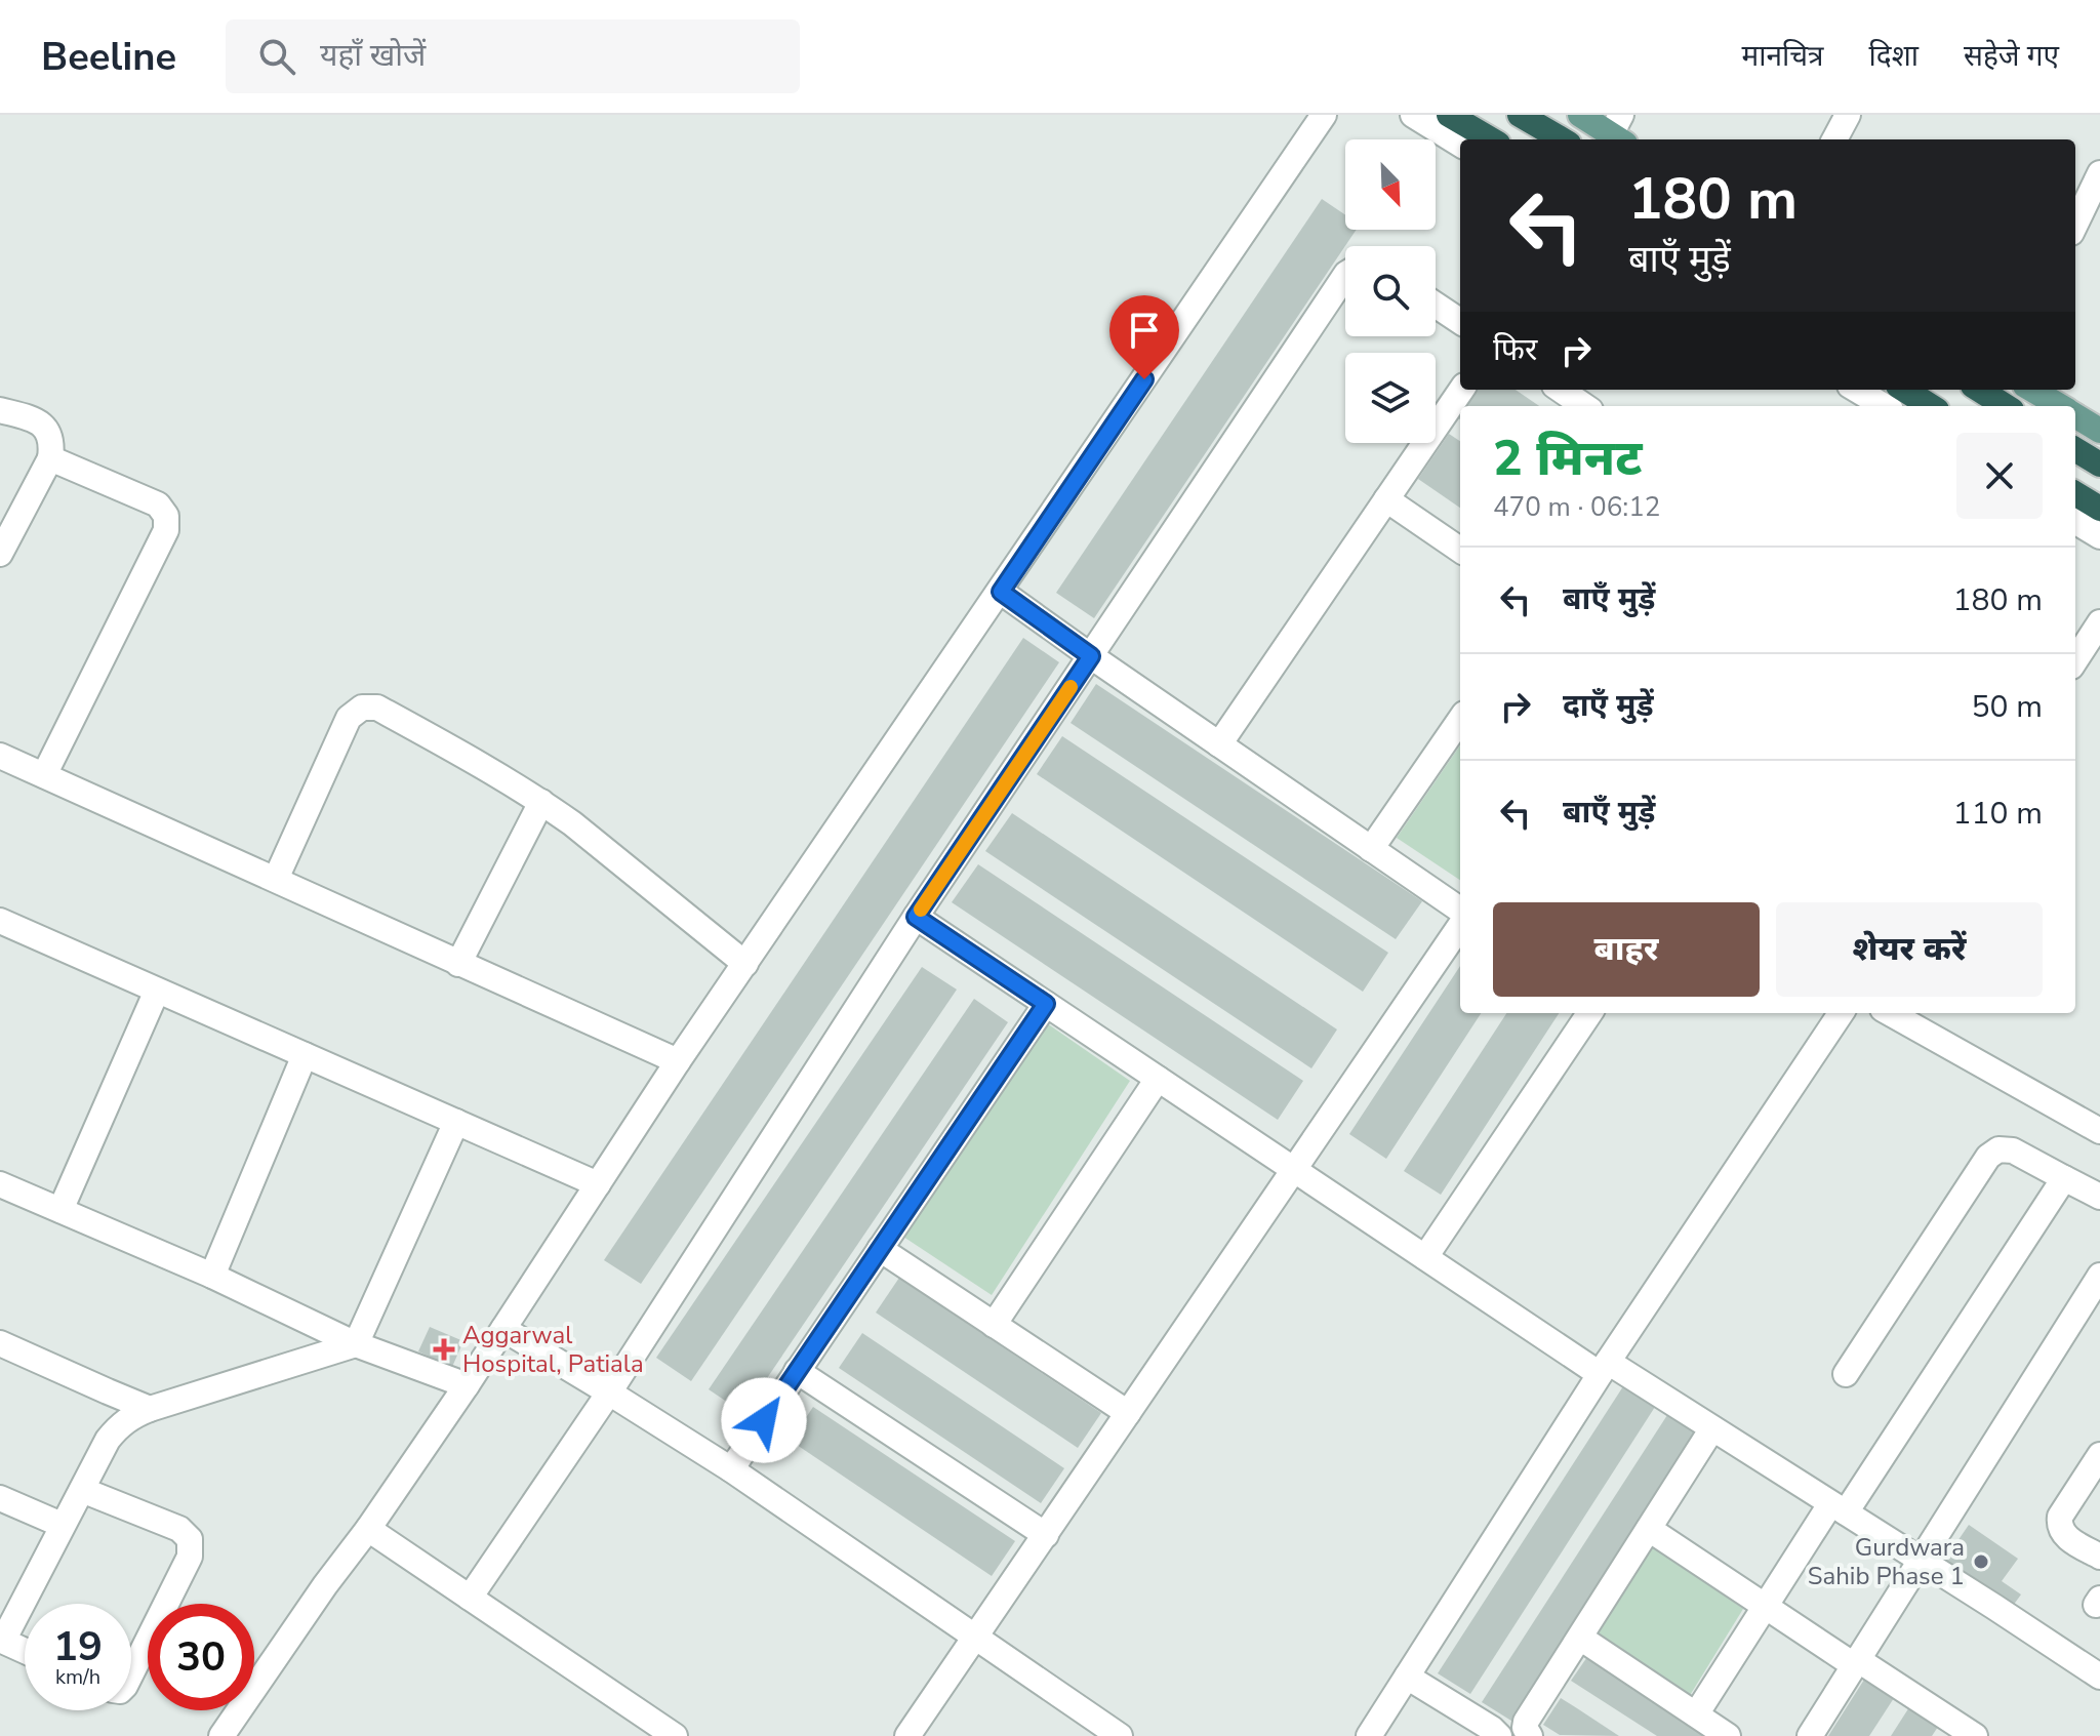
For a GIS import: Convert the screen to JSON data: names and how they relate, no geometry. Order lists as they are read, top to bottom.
{
  "places": {
    "health": ["Aggarwal Hospital, Patiala"],
    "other": ["Gurdwara Sahib Phase 1"]
  },
  "north": "bottom right",
  "page": {
    "header": "Beeline",
    "search": "यहाँ खोजें",
    "nav": ["मानचित्र", "दिशा", "सहेजे गए"],
    "turn": ["180 m", "बाएँ मुड़ें"],
    "then": "फिर",
    "heading": ["2 मिनट", "470 m · 06:12"],
    "list": [
      {
        "name": "बाएँ मुड़ें",
        "value": "180 m"
      },
      {
        "name": "दाएँ मुड़ें",
        "value": "50 m"
      },
      {
        "name": "बाएँ मुड़ें",
        "value": "110 m"
      }
    ],
    "buttons": ["बाहर", "शेयर करें"],
    "speed": "19 km/h",
    "limit": "30"
  }
}
